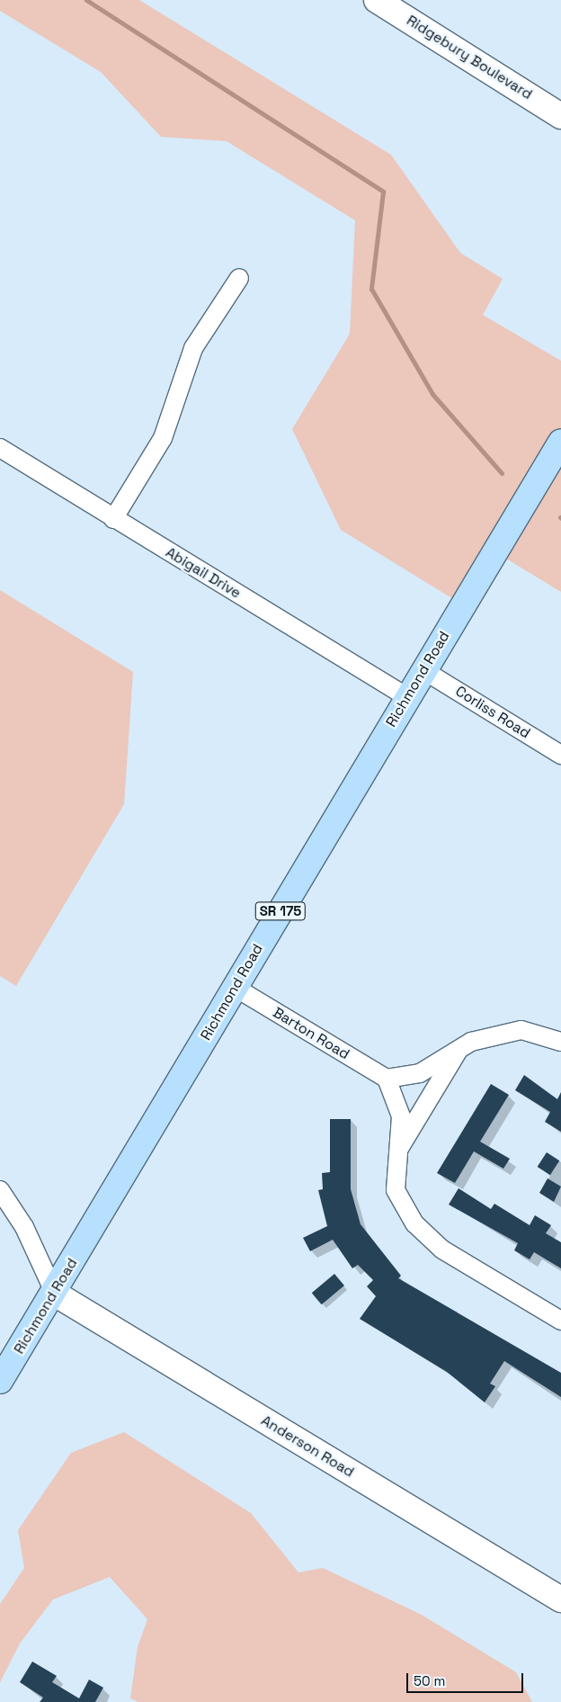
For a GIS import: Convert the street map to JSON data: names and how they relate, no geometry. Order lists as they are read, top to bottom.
{
  "streets": {
    "main road": ["Richmond Road", "SR 175"],
    "street": [
      "Ridgebury Boulevard",
      "Abigail Drive",
      "Corliss Road",
      "Barton Road",
      "Anderson Road"
    ]
  },
  "crossings": [
    ["Abigail Drive", "Richmond Road"],
    ["Richmond Road", "Corliss Road"],
    ["Richmond Road", "Barton Road"],
    ["Richmond Road", "Anderson Road"]
  ],
  "scale_bar": "50 m"
}
